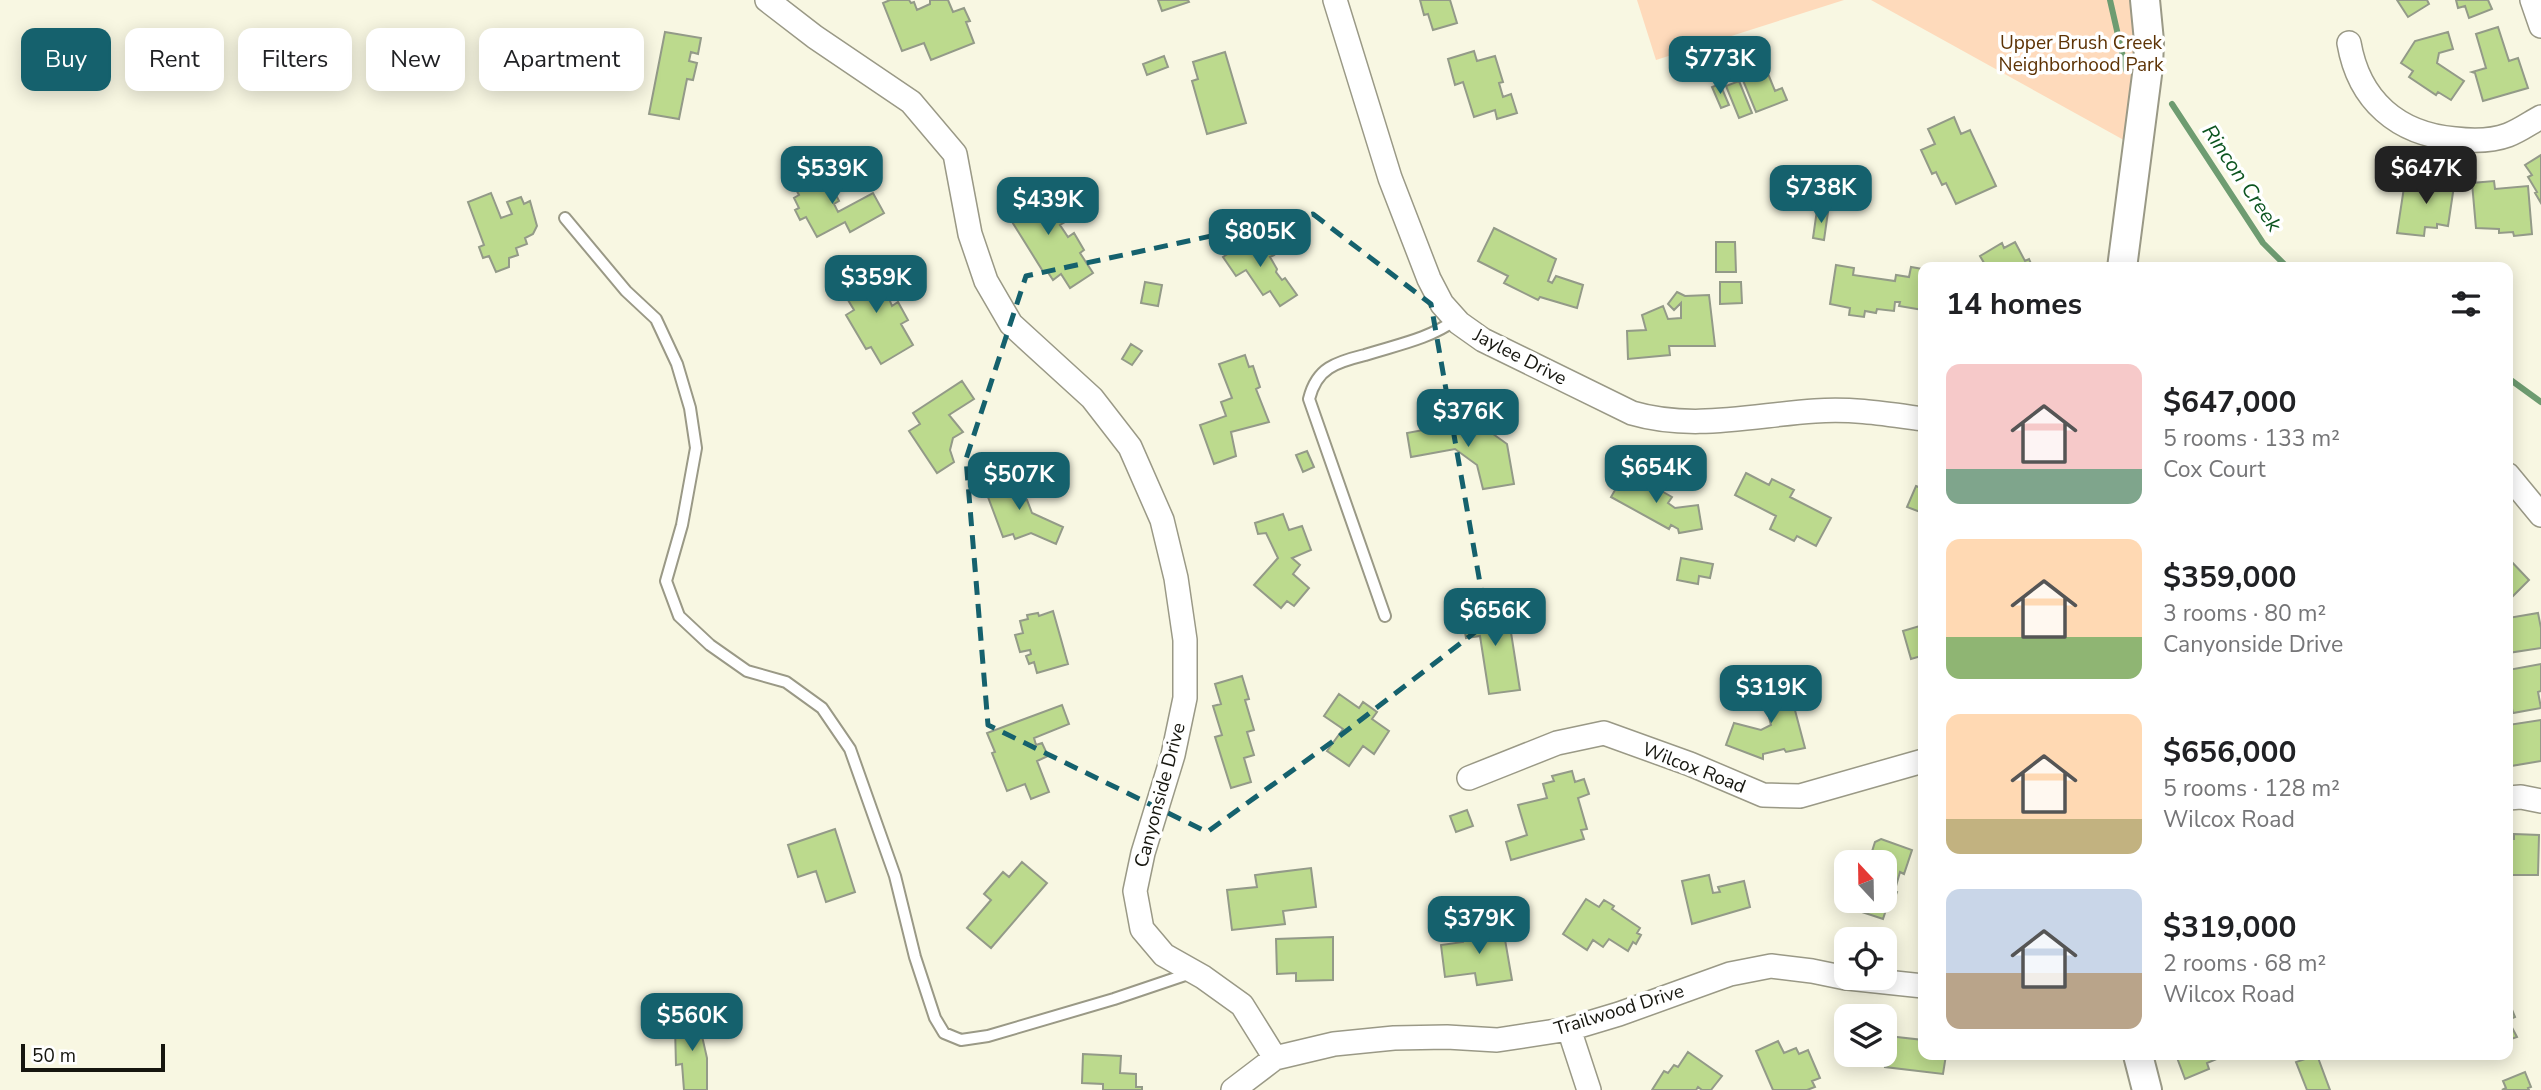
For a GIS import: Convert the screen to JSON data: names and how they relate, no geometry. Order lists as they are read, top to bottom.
{
  "streets": {
    "street": [
      "Jaylee Drive",
      "Wilcox Road",
      "Canyonside Drive",
      "Trailwood Drive"
    ]
  },
  "crossings": [
    ["Canyonside Drive", "Trailwood Drive"]
  ],
  "water": ["Rincon Creek"],
  "parks": ["Upper Brush Creek Neighborhood Park"],
  "scale_bar": "50 m",
  "north": "top",
  "page": {
    "chip": [
      "Buy",
      "Rent",
      "Filters",
      "New",
      "Apartment"
    ],
    "price": [
      "$773K",
      "$539K",
      "$647K",
      "$738K",
      "$439K",
      "$805K",
      "$359K",
      "$376K",
      "$654K",
      "$507K",
      "$656K",
      "$319K",
      "$379K",
      "$560K"
    ],
    "heading": "14 homes",
    "list": [
      {
        "name": "$647,000",
        "note": "5 rooms · 133 m² · Cox Court"
      },
      {
        "name": "$359,000",
        "note": "3 rooms · 80 m² · Canyonside Drive"
      },
      {
        "name": "$656,000",
        "note": "5 rooms · 128 m² · Wilcox Road"
      },
      {
        "name": "$319,000",
        "note": "2 rooms · 68 m² · Wilcox Road"
      }
    ],
    "scale": "50 m"
  }
}
